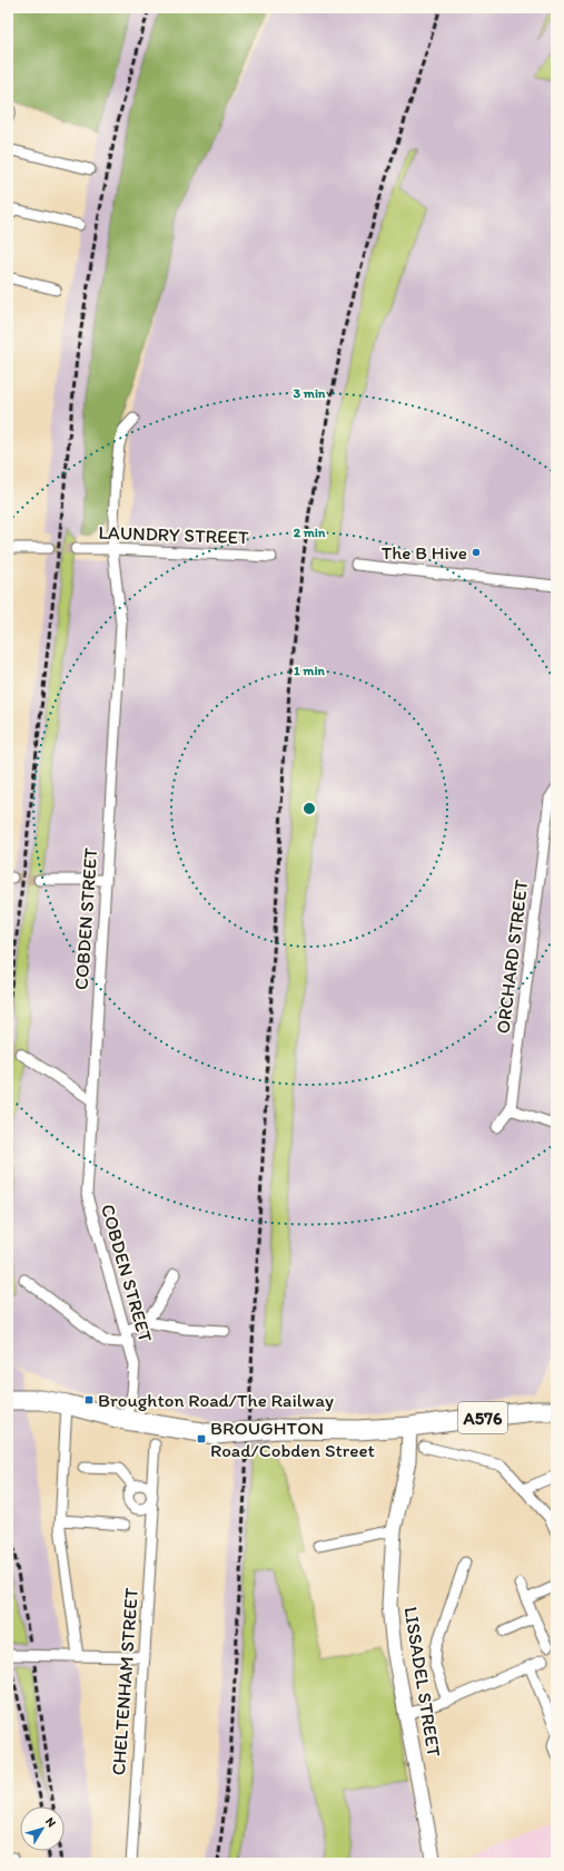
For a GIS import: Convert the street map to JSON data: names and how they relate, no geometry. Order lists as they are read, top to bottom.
{
  "streets": {
    "highway": ["A576"],
    "street": [
      "LAUNDRY STREET",
      "COBDEN STREET",
      "ORCHARD STREET",
      "CHELTENHAM STREET",
      "LISSADEL STREET"
    ]
  },
  "crossings": [
    ["LAUNDRY STREET", "COBDEN STREET"],
    ["COBDEN STREET", "A576"],
    ["A576", "LISSADEL STREET"]
  ],
  "places": {
    "other": ["The B Hive"],
    "transit": ["Broughton Road/The Railway", "BROUGHTON Road/Cobden Street"]
  },
  "north": "top right",
  "rings": ["3 min", "2 min", "1 min"]
}
